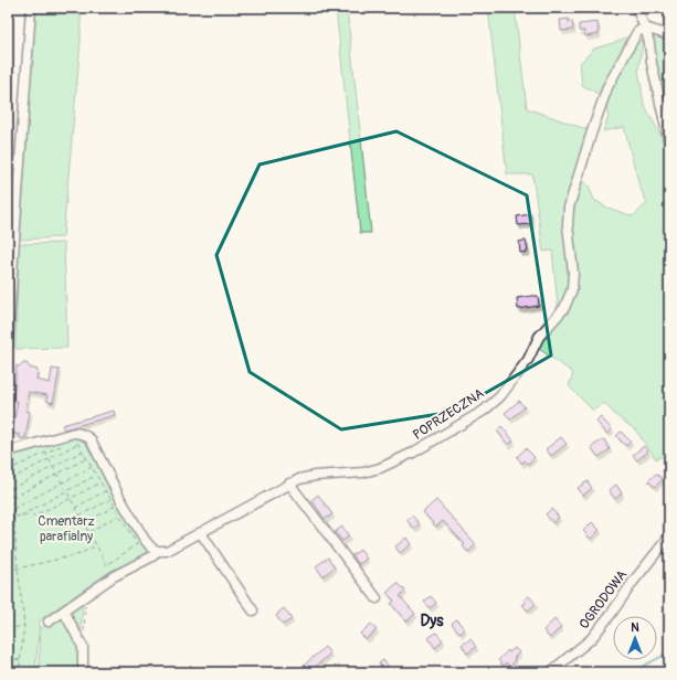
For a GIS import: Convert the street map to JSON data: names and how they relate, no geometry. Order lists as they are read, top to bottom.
{
  "streets": {
    "street": ["POPRZECZNA", "OGRODOWA"]
  },
  "districts": ["Dys"],
  "parks": ["Cmentarz parafialny"],
  "north": "top"
}
